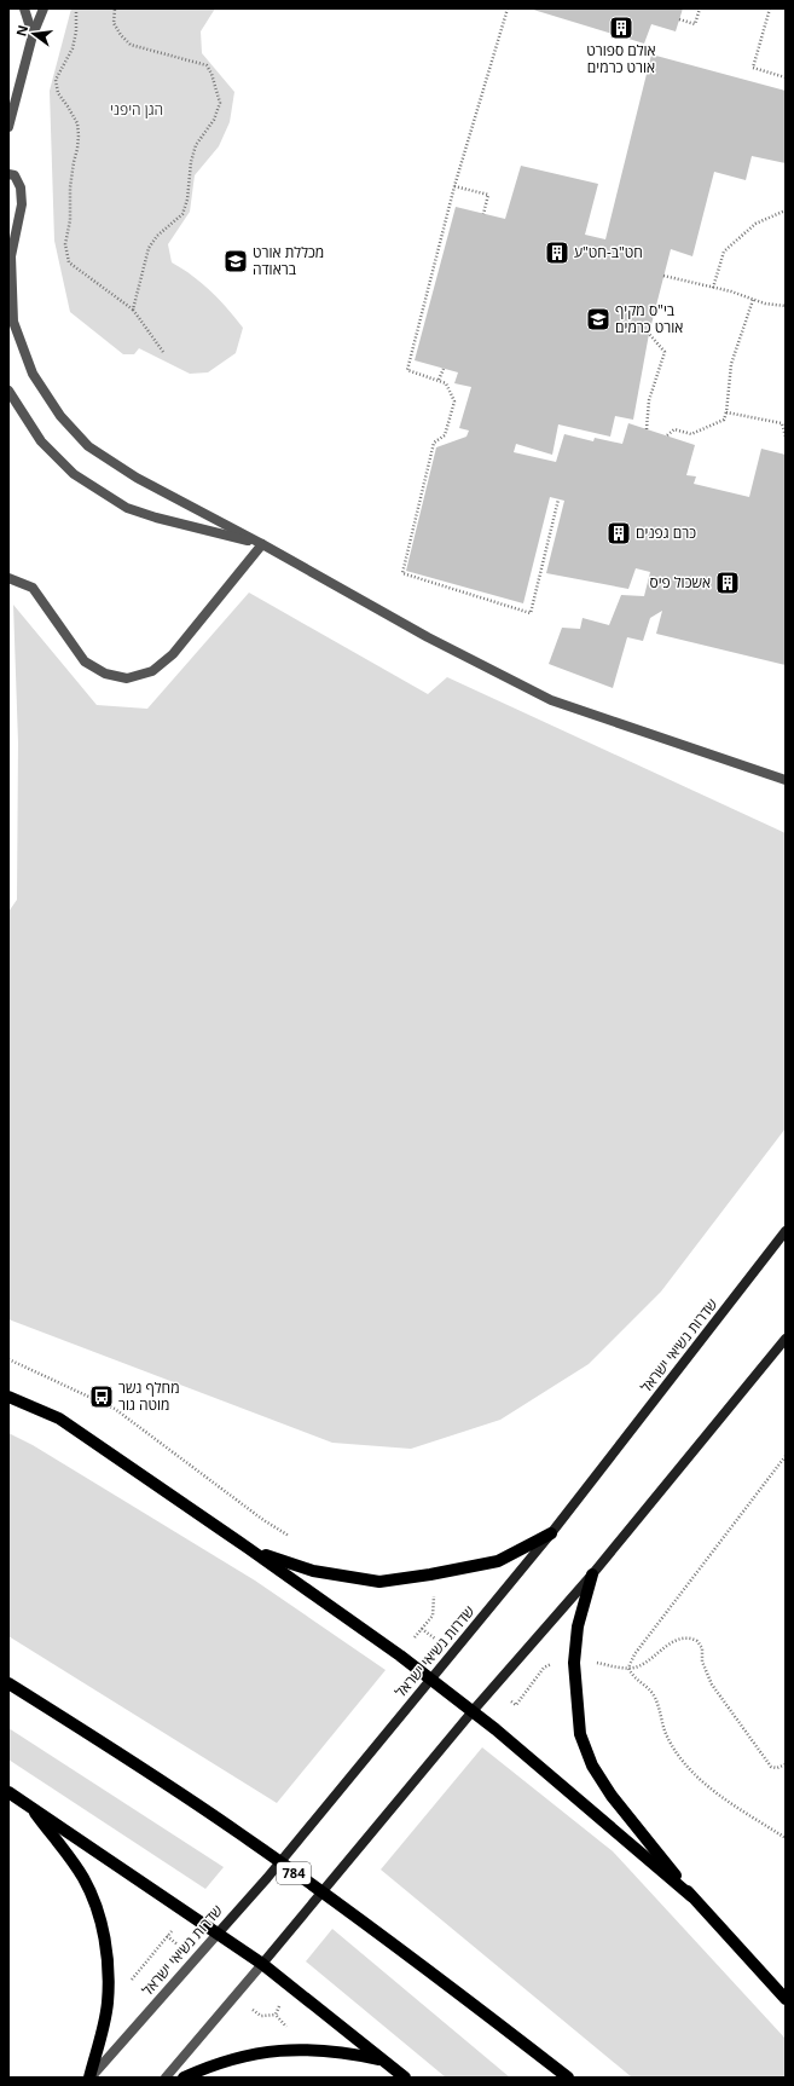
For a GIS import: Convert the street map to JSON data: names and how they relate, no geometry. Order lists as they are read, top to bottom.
{
  "streets": {
    "main road": ["שדרות נשיאי ישראל", "784"]
  },
  "parks": ["הגן היפני"],
  "places": {
    "building": [
      "אולם ספורט אורט כרמים",
      "חט\"ב-חט\"ע",
      "כרם גפנים",
      "אשכול פיס"
    ],
    "school or university": ["מכללת אורט בראודה", "בי\"ס מקיף אורט כרמים"],
    "bus stop": ["מחלף גשר מוטה גור"]
  },
  "north": "left"
}
